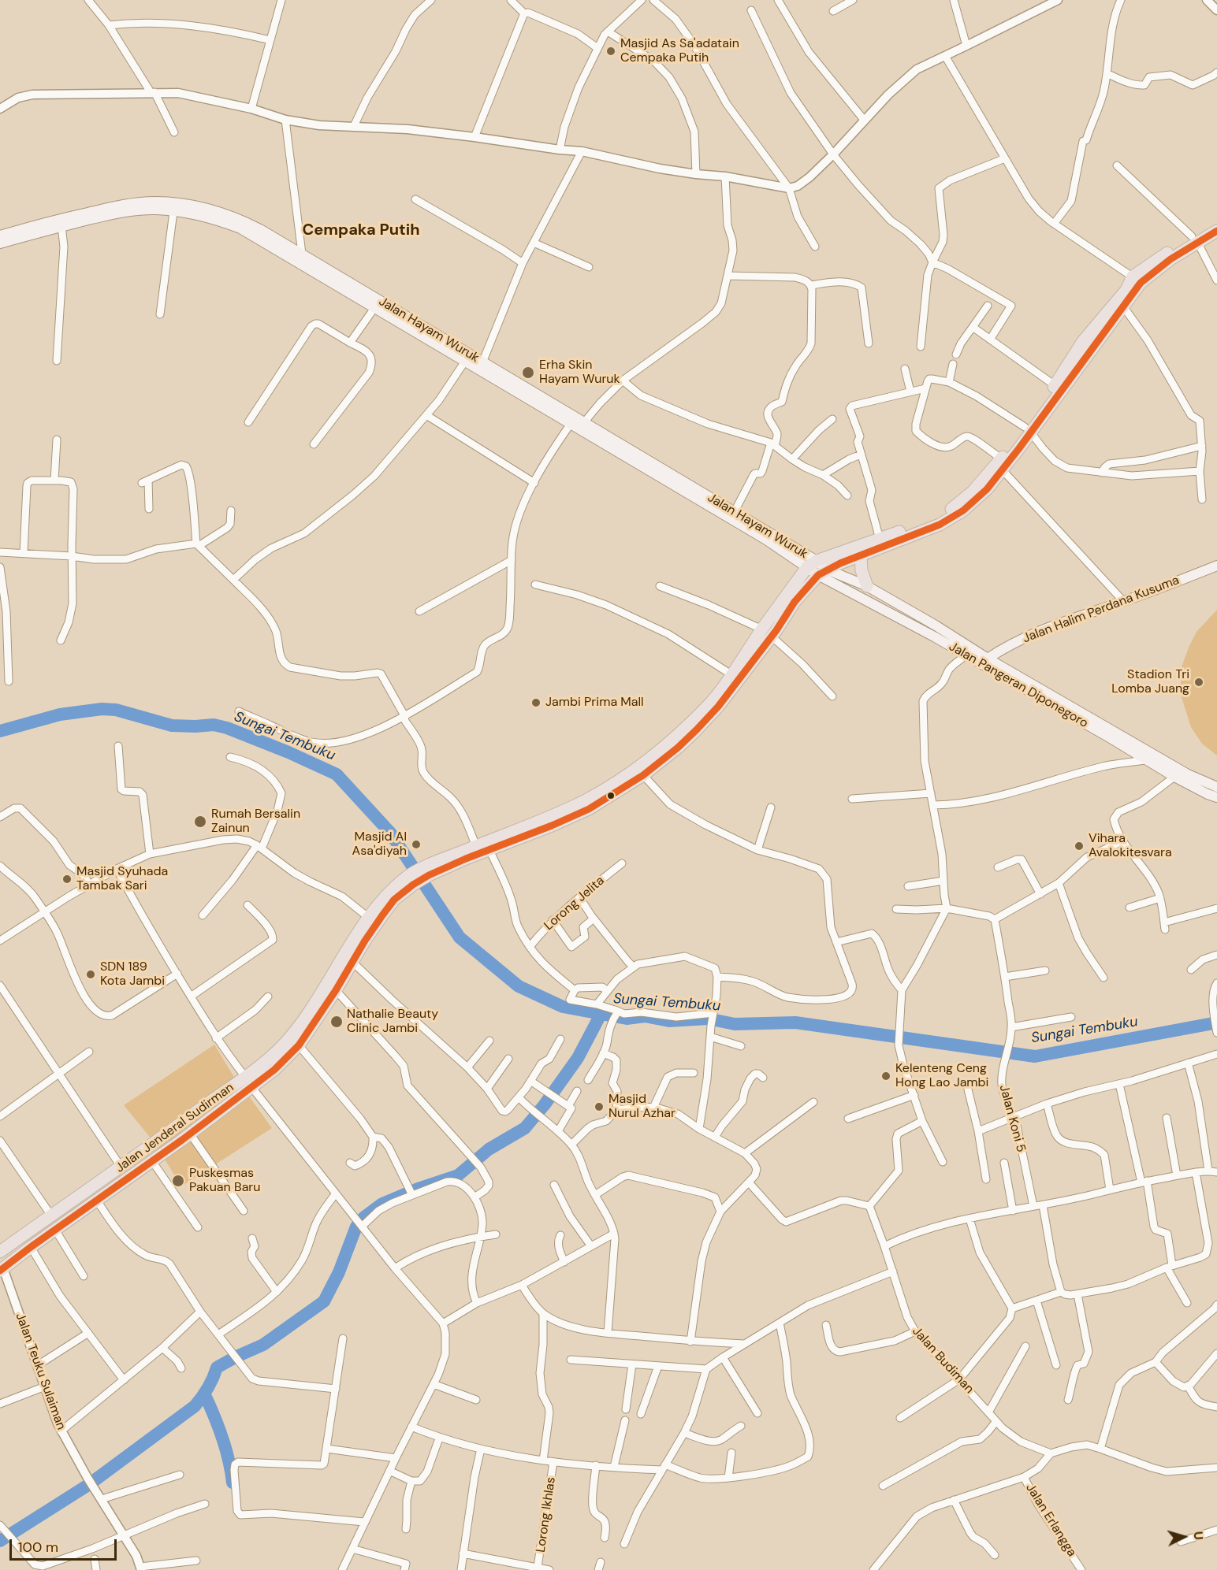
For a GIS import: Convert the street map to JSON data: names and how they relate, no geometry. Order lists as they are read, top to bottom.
{
  "streets": {
    "highway": ["Jalan Jenderal Sudirman"],
    "main road": ["Jalan Hayam Wuruk", "Jalan Halim Perdana Kusuma", "Jalan Pangeran Diponegoro"],
    "street": [
      "Lorong Jelita",
      "Jalan Koni 5",
      "Jalan Budiman",
      "Jalan Teuku Sulaiman",
      "Lorong Ikhlas",
      "Jalan Erlangga"
    ]
  },
  "crossings": [
    ["Jalan Hayam Wuruk", "Jalan Jenderal Sudirman"],
    ["Jalan Halim Perdana Kusuma", "Jalan Pangeran Diponegoro"],
    ["Jalan Pangeran Diponegoro", "Jalan Jenderal Sudirman"],
    ["Jalan Jenderal Sudirman", "Jalan Teuku Sulaiman"],
    ["Jalan Budiman", "Jalan Erlangga"]
  ],
  "districts": ["Cempaka Putih"],
  "water": ["Sungai Tembuku"],
  "places": [
    "Masjid As Sa'adatain Cempaka Putih",
    "Erha Skin Hayam Wuruk",
    "Stadion Tri Lomba Juang",
    "Jambi Prima Mall",
    "Rumah Bersalin Zainun",
    "Masjid Al Asa'diyah",
    "Vihara Avalokitesvara",
    "Masjid Syuhada Tambak Sari",
    "SDN 189 Kota Jambi",
    "Nathalie Beauty Clinic Jambi",
    "Kelenteng Ceng Hong Lao Jambi",
    "Masjid Nurul Azhar",
    "Puskesmas Pakuan Baru"
  ],
  "scale_bar": "100 m",
  "north": "right"
}
